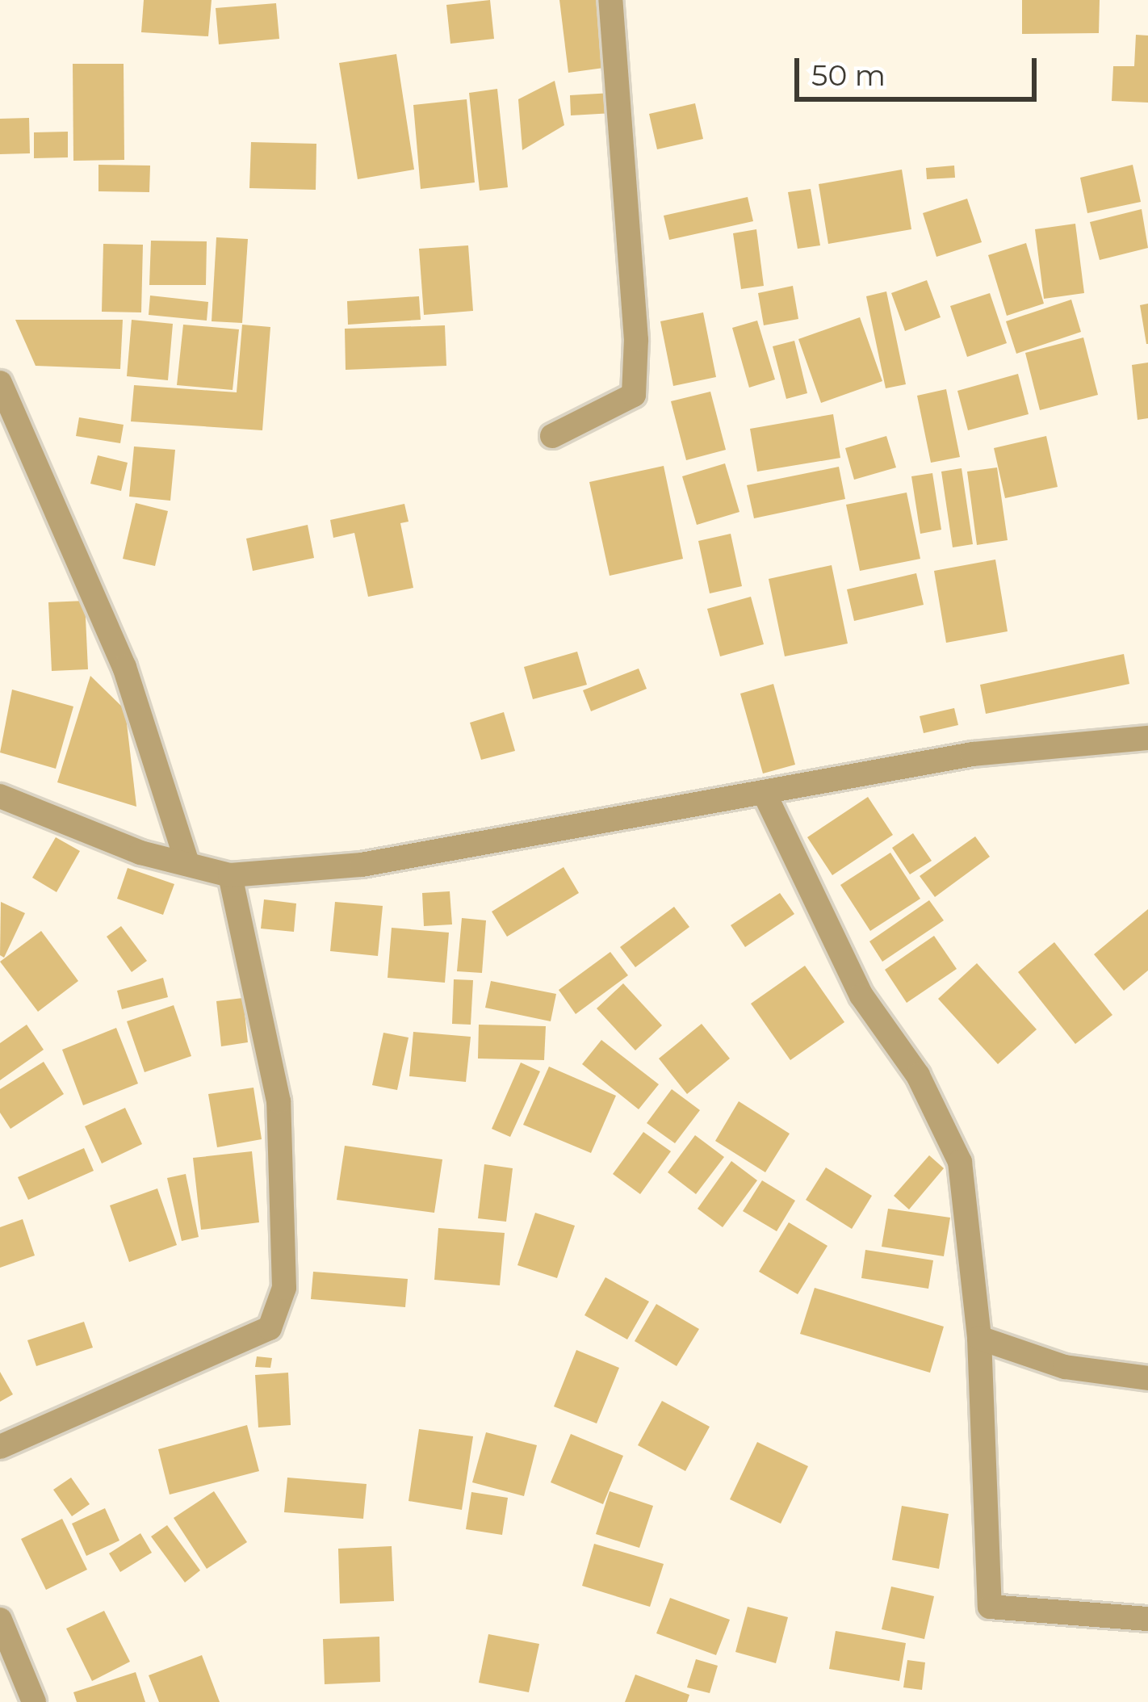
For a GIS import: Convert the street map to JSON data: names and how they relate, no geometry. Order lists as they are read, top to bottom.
{
  "scale_bar": "50 m"
}
